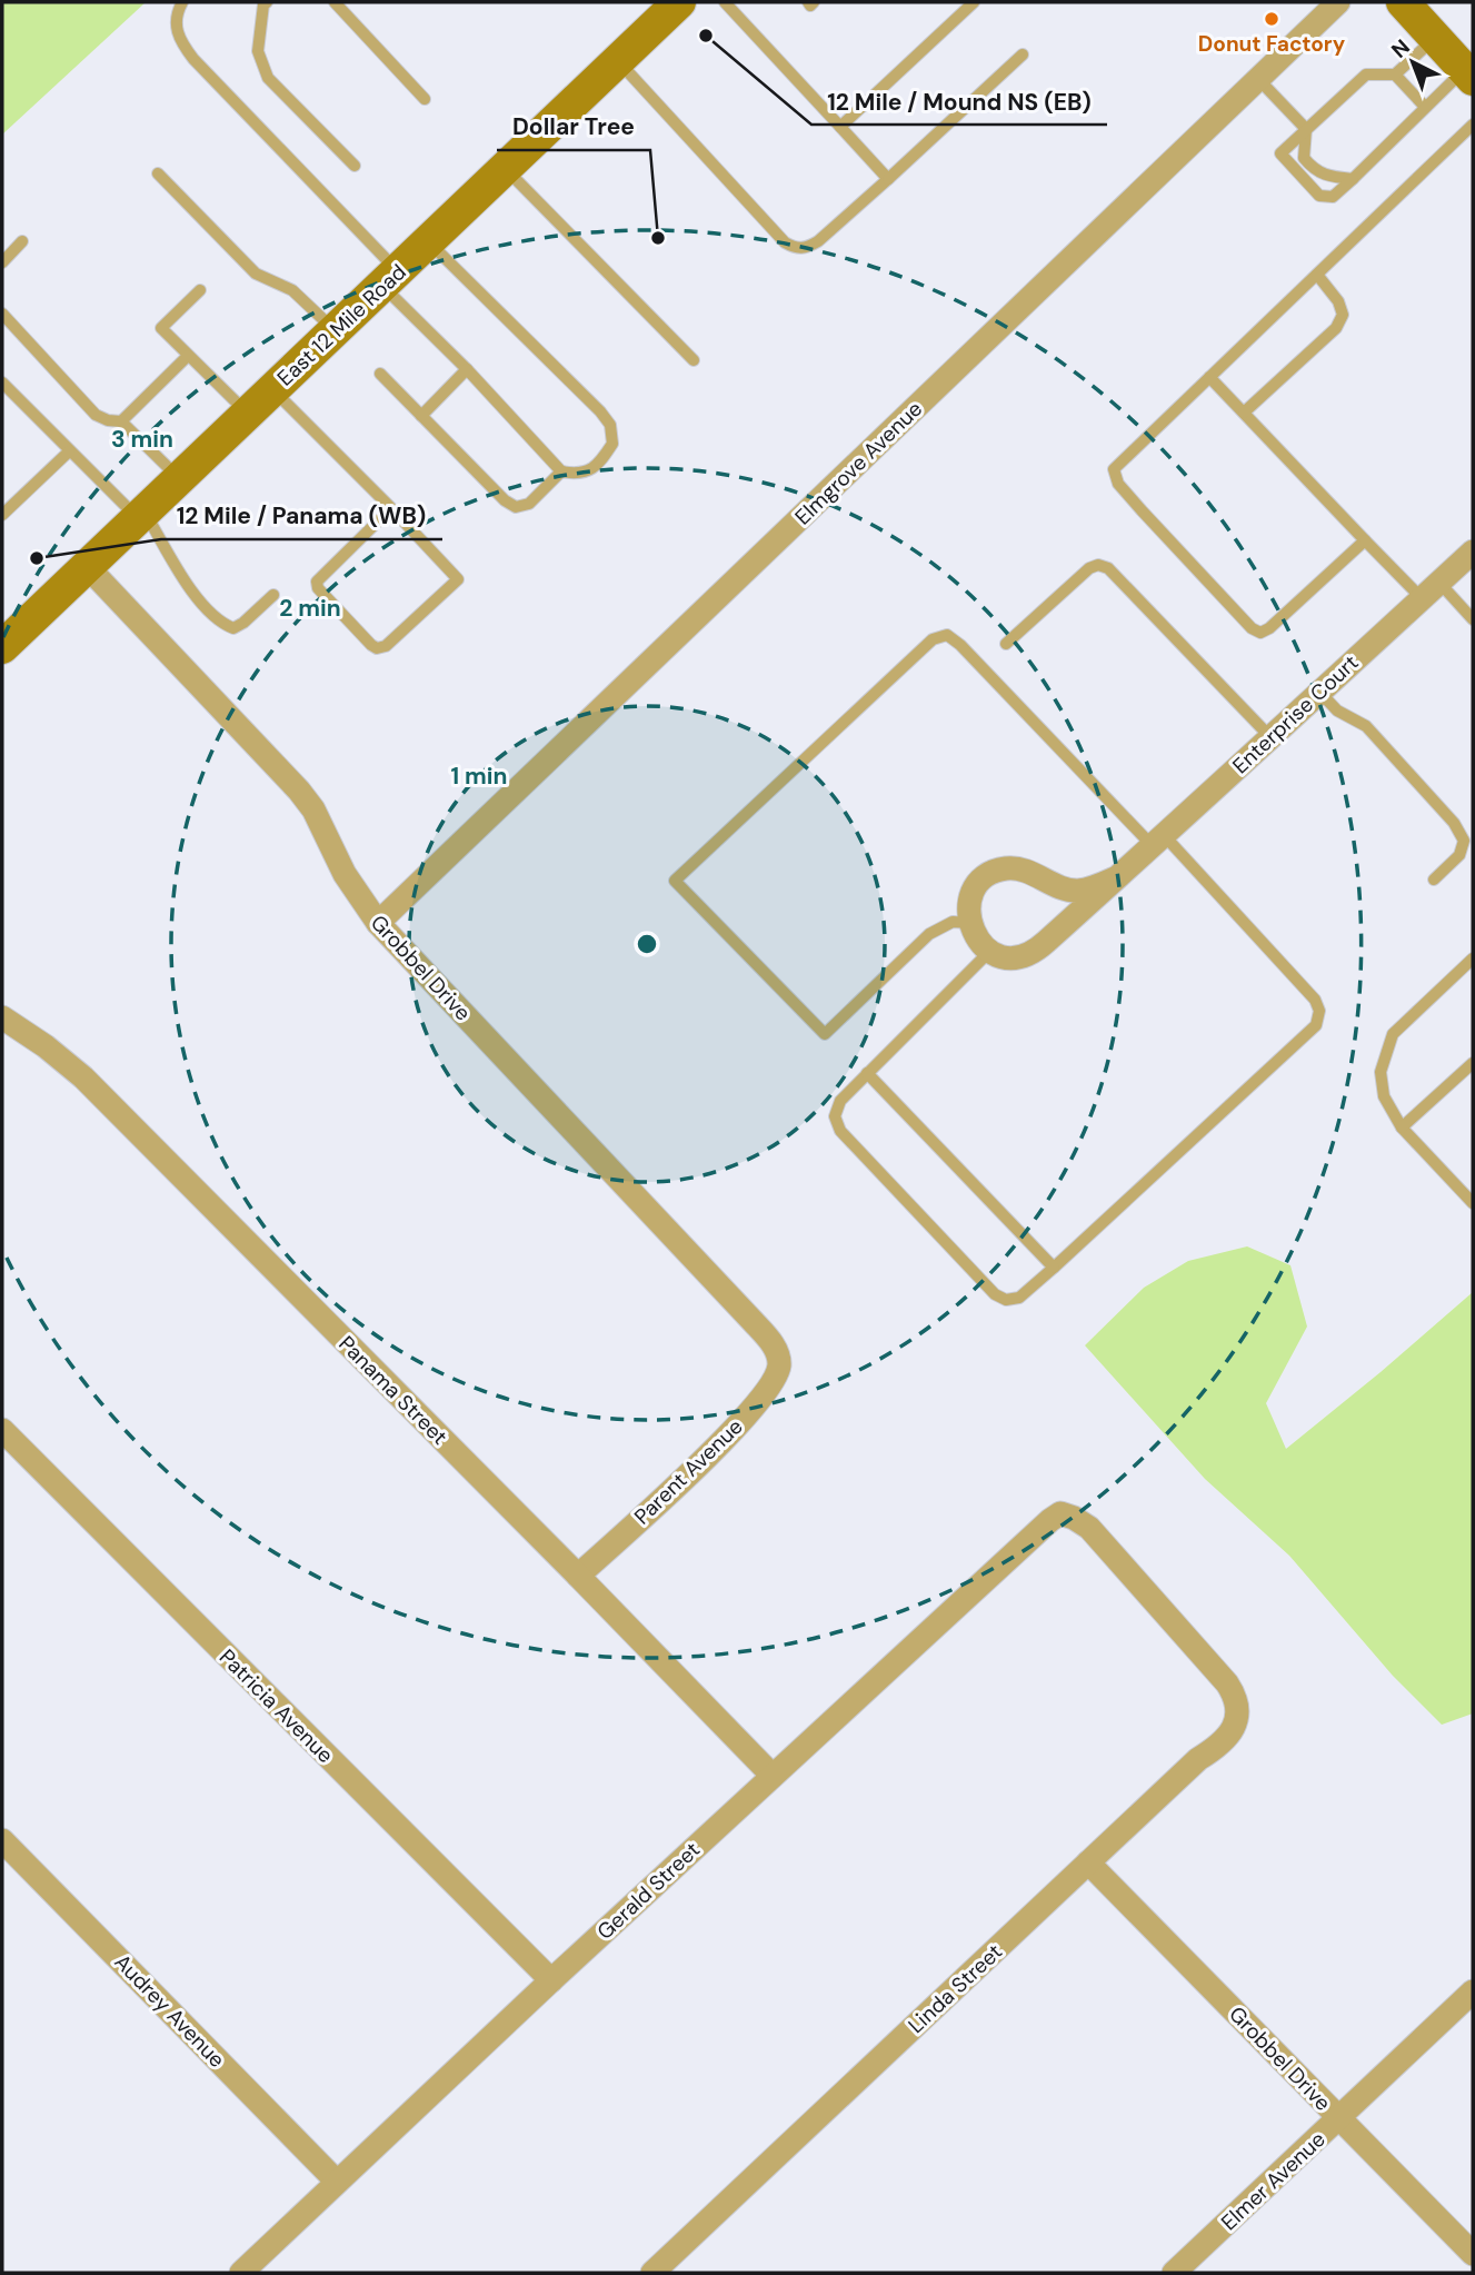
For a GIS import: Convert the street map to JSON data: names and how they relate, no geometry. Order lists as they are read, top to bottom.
{
  "streets": {
    "main road": ["East 12 Mile Road"],
    "street": [
      "Elmgrove Avenue",
      "Enterprise Court",
      "Grobbel Drive",
      "Panama Street",
      "Parent Avenue",
      "Patricia Avenue",
      "Gerald Street",
      "Linda Street",
      "Audrey Avenue",
      "Elmer Avenue"
    ]
  },
  "crossings": [
    ["East 12 Mile Road", "Grobbel Drive"],
    ["Elmgrove Avenue", "Grobbel Drive"],
    ["Grobbel Drive", "Parent Avenue"],
    ["Grobbel Drive", "Linda Street"],
    ["Grobbel Drive", "Elmer Avenue"],
    ["Panama Street", "Parent Avenue"],
    ["Panama Street", "Gerald Street"],
    ["Patricia Avenue", "Gerald Street"],
    ["Gerald Street", "Linda Street"],
    ["Gerald Street", "Audrey Avenue"]
  ],
  "places": [
    "Donut Factory",
    "12 Mile / Mound NS (EB)",
    "Dollar Tree",
    "12 Mile / Panama (WB)"
  ],
  "north": "top left",
  "rings": ["3 min", "2 min", "1 min"]
}
